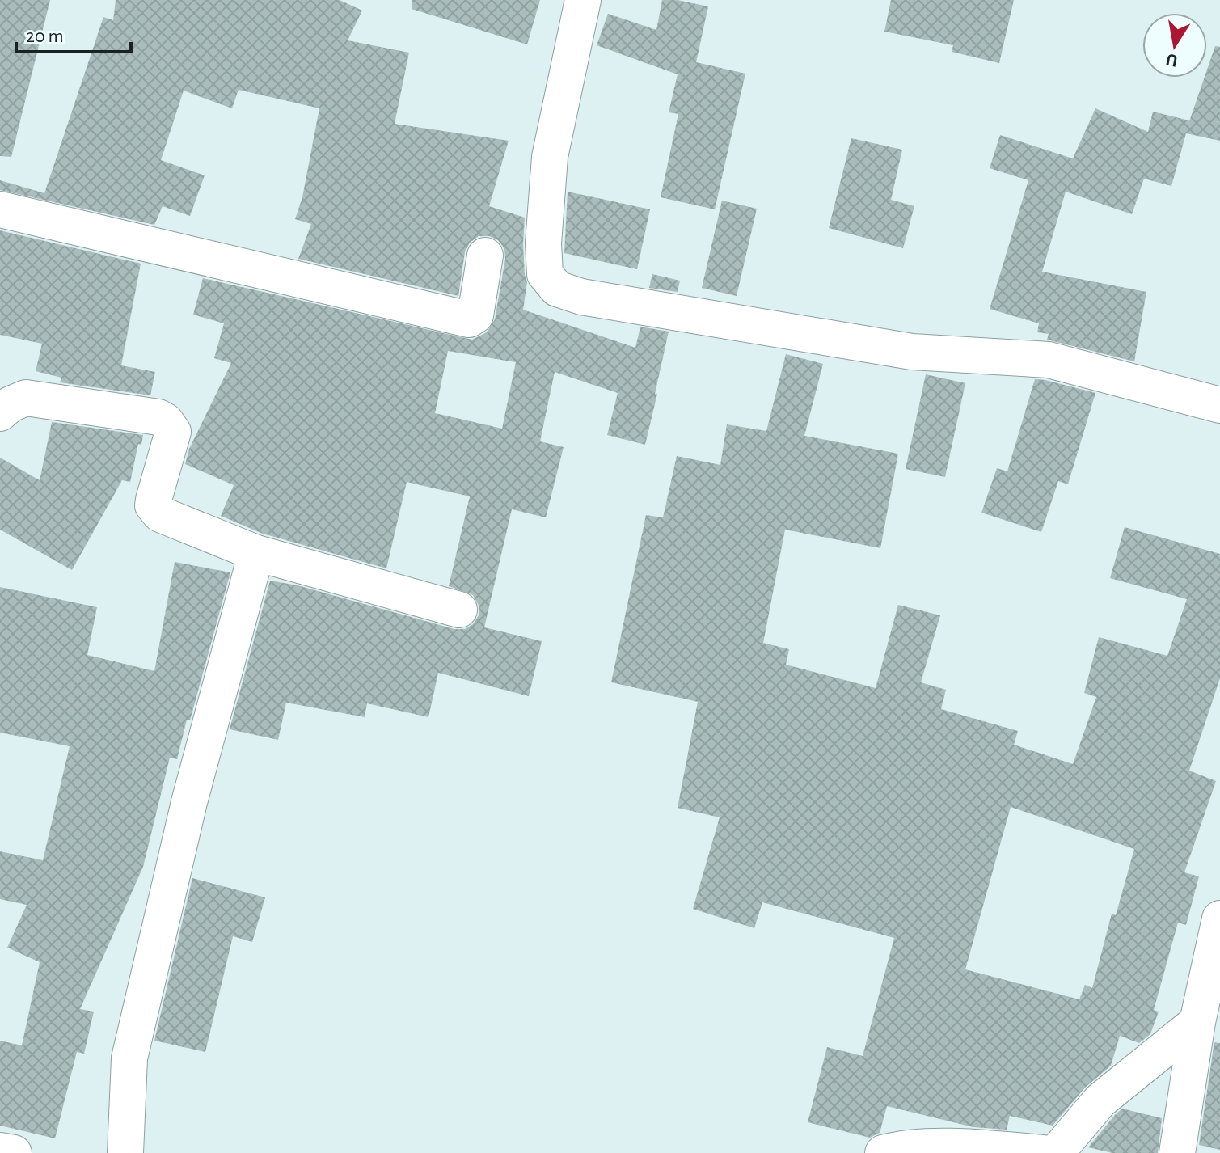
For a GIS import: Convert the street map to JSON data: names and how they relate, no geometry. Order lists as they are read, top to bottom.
{
  "scale_bar": "20 m",
  "north": "bottom"
}
